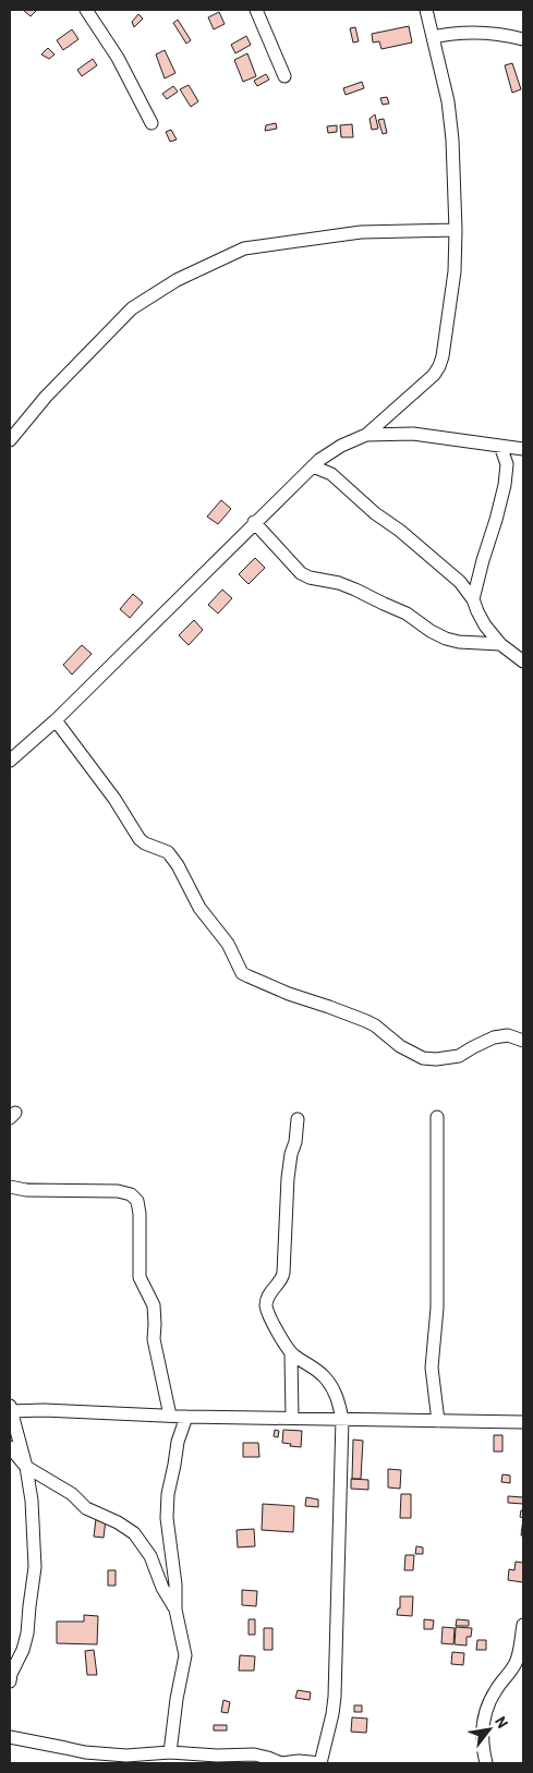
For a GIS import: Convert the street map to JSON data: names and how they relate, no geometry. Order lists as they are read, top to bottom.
{
  "north": "top right"
}
